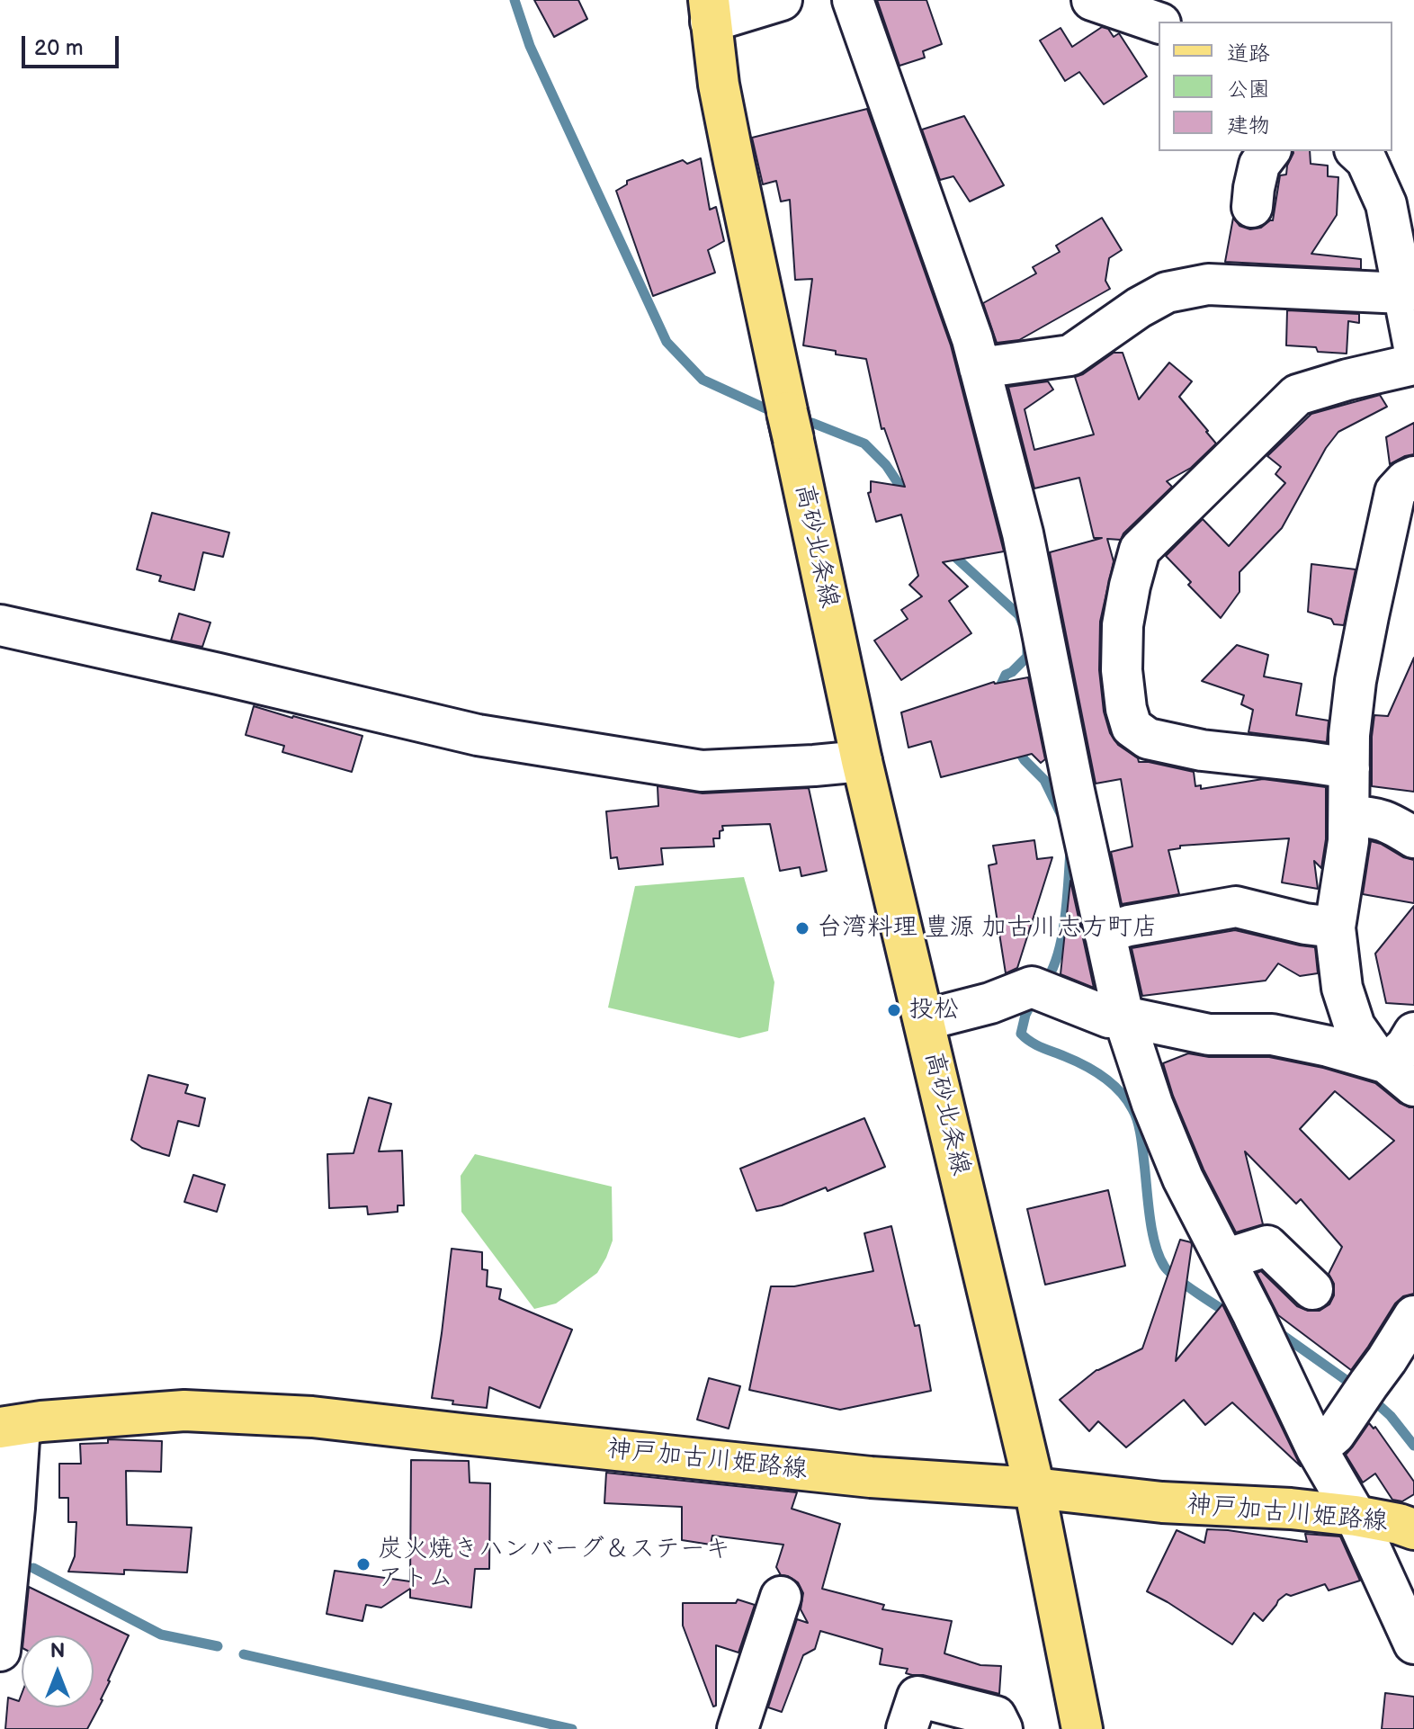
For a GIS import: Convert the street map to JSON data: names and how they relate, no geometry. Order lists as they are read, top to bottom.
{
  "streets": {
    "main road": ["高砂北条線", "神戸加古川姫路線"]
  },
  "crossings": [
    ["高砂北条線", "神戸加古川姫路線"]
  ],
  "places": ["台湾料理 豊源 加古川志方町店", "投松", "炭火焼きハンバーグ＆ステーキ アトム"],
  "legend": ["道路", "公園", "建物"],
  "scale_bar": "20 m",
  "north": "top"
}
